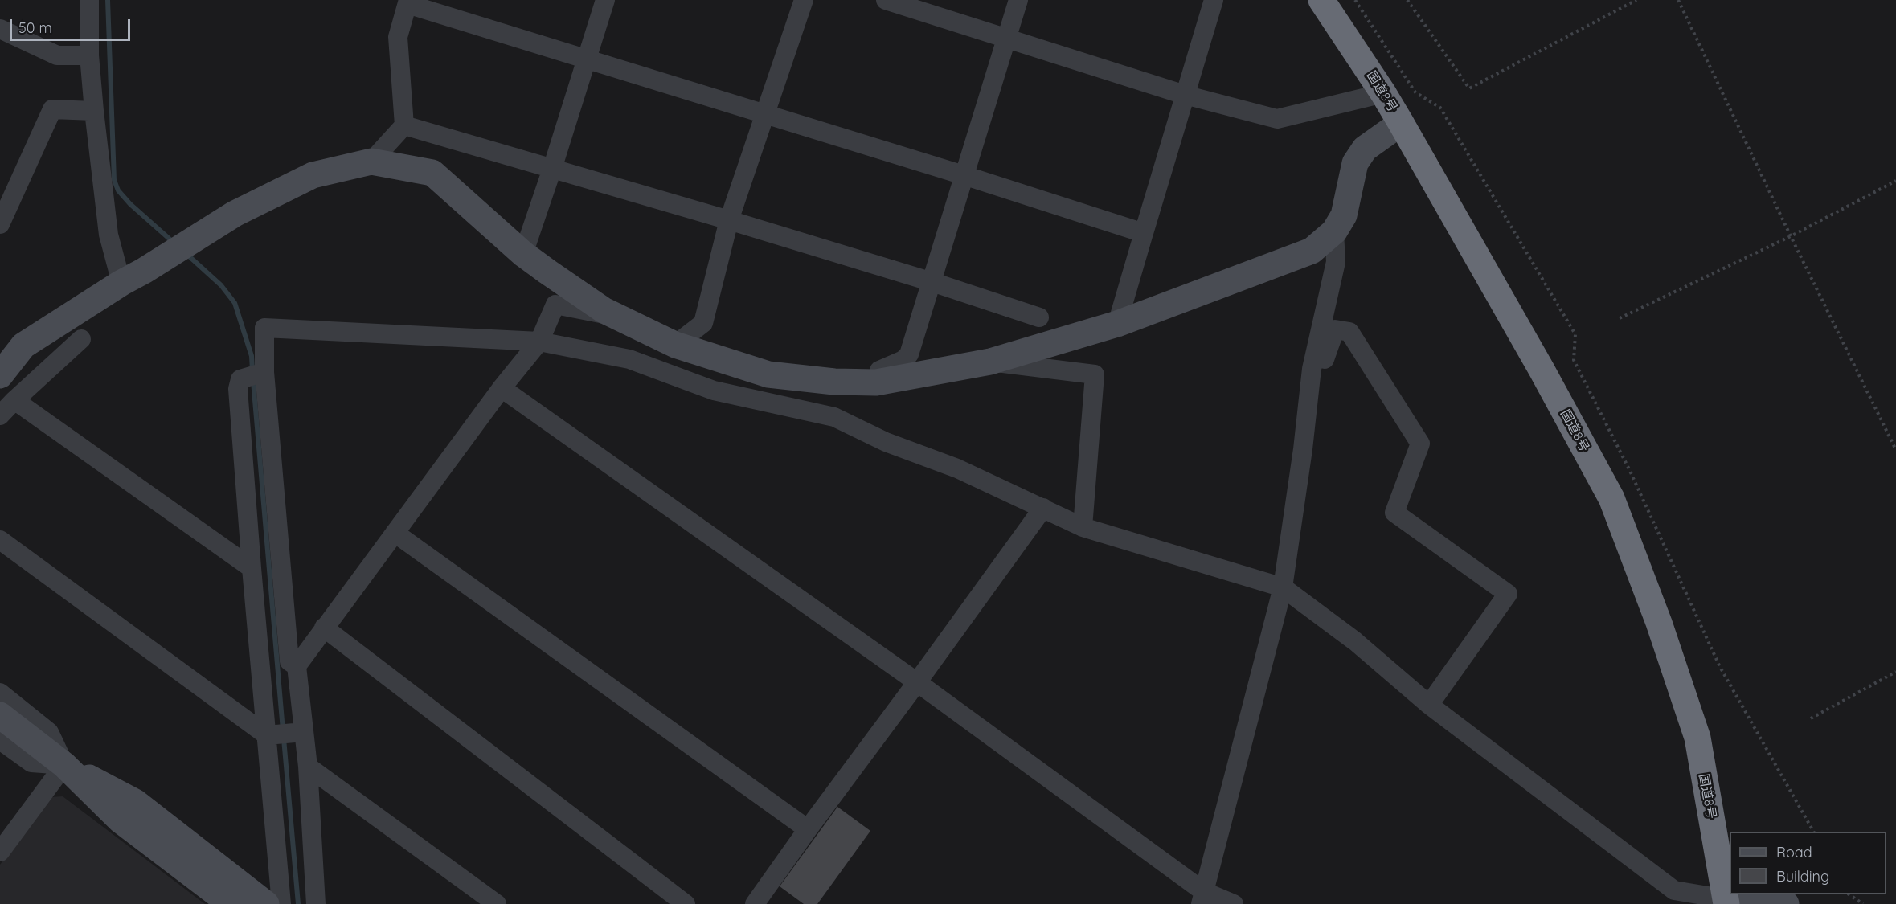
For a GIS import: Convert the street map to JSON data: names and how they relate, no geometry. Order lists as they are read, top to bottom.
{
  "streets": {
    "highway": ["国道8号"]
  },
  "legend": ["Road", "Building"],
  "scale_bar": "50 m"
}
